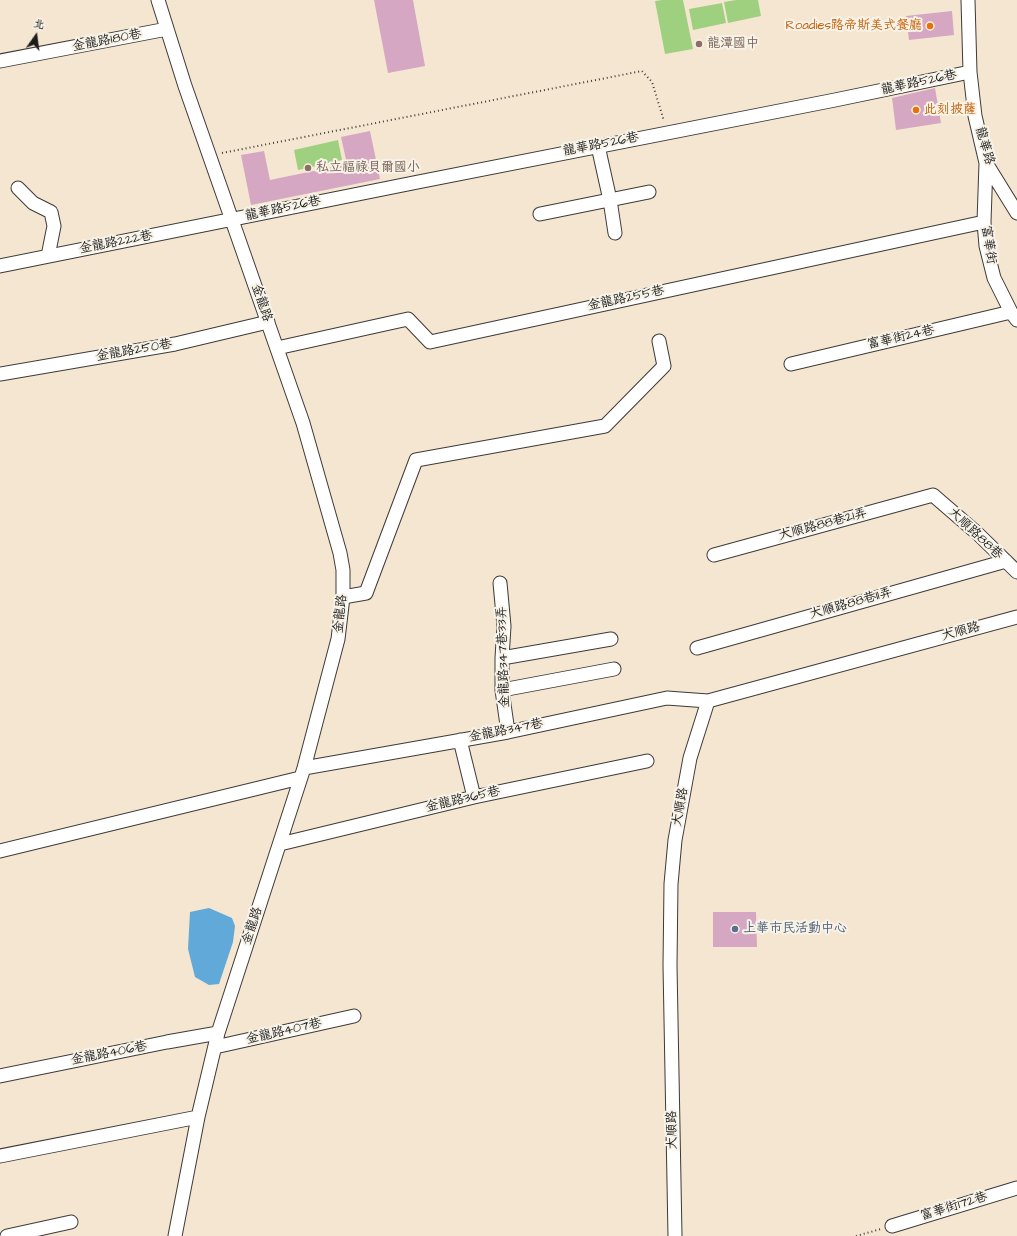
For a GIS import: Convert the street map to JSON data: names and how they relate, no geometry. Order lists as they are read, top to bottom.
{
  "streets": {
    "street": [
      "金龍路180巷",
      "龍華路526巷",
      "龍華路",
      "金龍路222巷",
      "富華街",
      "金龍路255巷",
      "金龍路",
      "富華街24巷",
      "金龍路250巷",
      "大順路88巷21弄",
      "大順路88巷",
      "大順路88巷11弄",
      "大順路",
      "金龍路347巷33弄",
      "金龍路347巷",
      "金龍路365巷",
      "金龍路407巷",
      "金龍路406巷",
      "富華街172巷"
    ]
  },
  "crossings": [
    ["金龍路180巷", "金龍路"],
    ["龍華路526巷", "龍華路"],
    ["龍華路526巷", "金龍路222巷"],
    ["龍華路526巷", "金龍路"],
    ["龍華路", "富華街"],
    ["金龍路222巷", "金龍路"],
    ["富華街", "金龍路255巷"],
    ["富華街", "富華街24巷"],
    ["金龍路255巷", "金龍路"],
    ["金龍路", "金龍路250巷"],
    ["金龍路", "金龍路347巷"],
    ["金龍路", "金龍路365巷"],
    ["金龍路", "金龍路407巷"],
    ["金龍路", "金龍路406巷"],
    ["大順路88巷21弄", "大順路88巷"],
    ["大順路88巷", "大順路88巷11弄"],
    ["大順路", "金龍路347巷"],
    ["金龍路347巷33弄", "金龍路347巷"]
  ],
  "places": [
    "Roadies路帝斯美式餐廳",
    "龍潭國中",
    "此刻披薩",
    "私立福祿貝爾國小",
    "上華市民活動中心"
  ],
  "north": "top"
}
